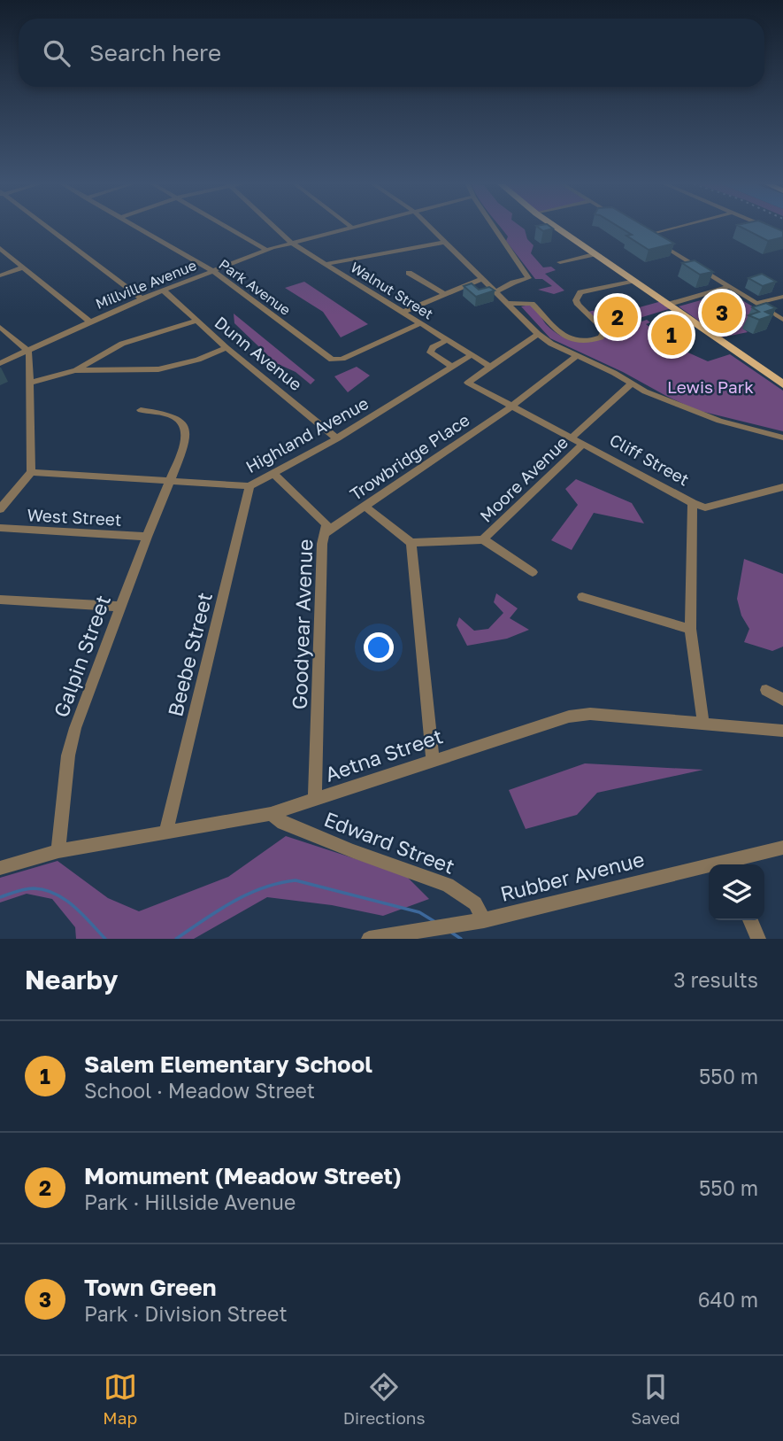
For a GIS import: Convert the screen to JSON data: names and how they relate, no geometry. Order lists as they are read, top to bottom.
{
  "streets": {
    "street": [
      "Millville Avenue",
      "Park Avenue",
      "Walnut Street",
      "Dunn Avenue",
      "Highland Avenue",
      "Trowbridge Place",
      "Cliff Street",
      "Moore Avenue",
      "West Street",
      "Goodyear Avenue",
      "Beebe Street",
      "Galpin Street",
      "Aetna Street",
      "Edward Street",
      "Rubber Avenue"
    ]
  },
  "crossings": [
    ["Millville Avenue", "Park Avenue"],
    ["Millville Avenue", "Walnut Street"],
    ["Millville Avenue", "Dunn Avenue"],
    ["Park Avenue", "Walnut Street"],
    ["Walnut Street", "Highland Avenue"],
    ["Walnut Street", "Cliff Street"],
    ["Dunn Avenue", "Highland Avenue"],
    ["Highland Avenue", "Goodyear Avenue"],
    ["Highland Avenue", "Beebe Street"],
    ["Highland Avenue", "Galpin Street"],
    ["Trowbridge Place", "Cliff Street"],
    ["Trowbridge Place", "Goodyear Avenue"],
    ["Cliff Street", "Moore Avenue"],
    ["Cliff Street", "Aetna Street"],
    ["West Street", "Galpin Street"],
    ["Goodyear Avenue", "Aetna Street"],
    ["Beebe Street", "Aetna Street"],
    ["Galpin Street", "Aetna Street"],
    ["Aetna Street", "Edward Street"],
    ["Edward Street", "Rubber Avenue"]
  ],
  "parks": ["Lewis Park"],
  "page": {
    "search": "Search here",
    "pins": ["3", "2", "1"],
    "heading": ["Nearby", "3 results"],
    "list": [
      {
        "mark": "1",
        "name": "Salem Elementary School",
        "note": "School · Meadow Street",
        "value": "550 m"
      },
      {
        "mark": "2",
        "name": "Momument (Meadow Street)",
        "note": "Park · Hillside Avenue",
        "value": "550 m"
      },
      {
        "mark": "3",
        "name": "Town Green",
        "note": "Park · Division Street",
        "value": "640 m"
      }
    ],
    "nav": ["Map", "Directions", "Saved"]
  }
}
